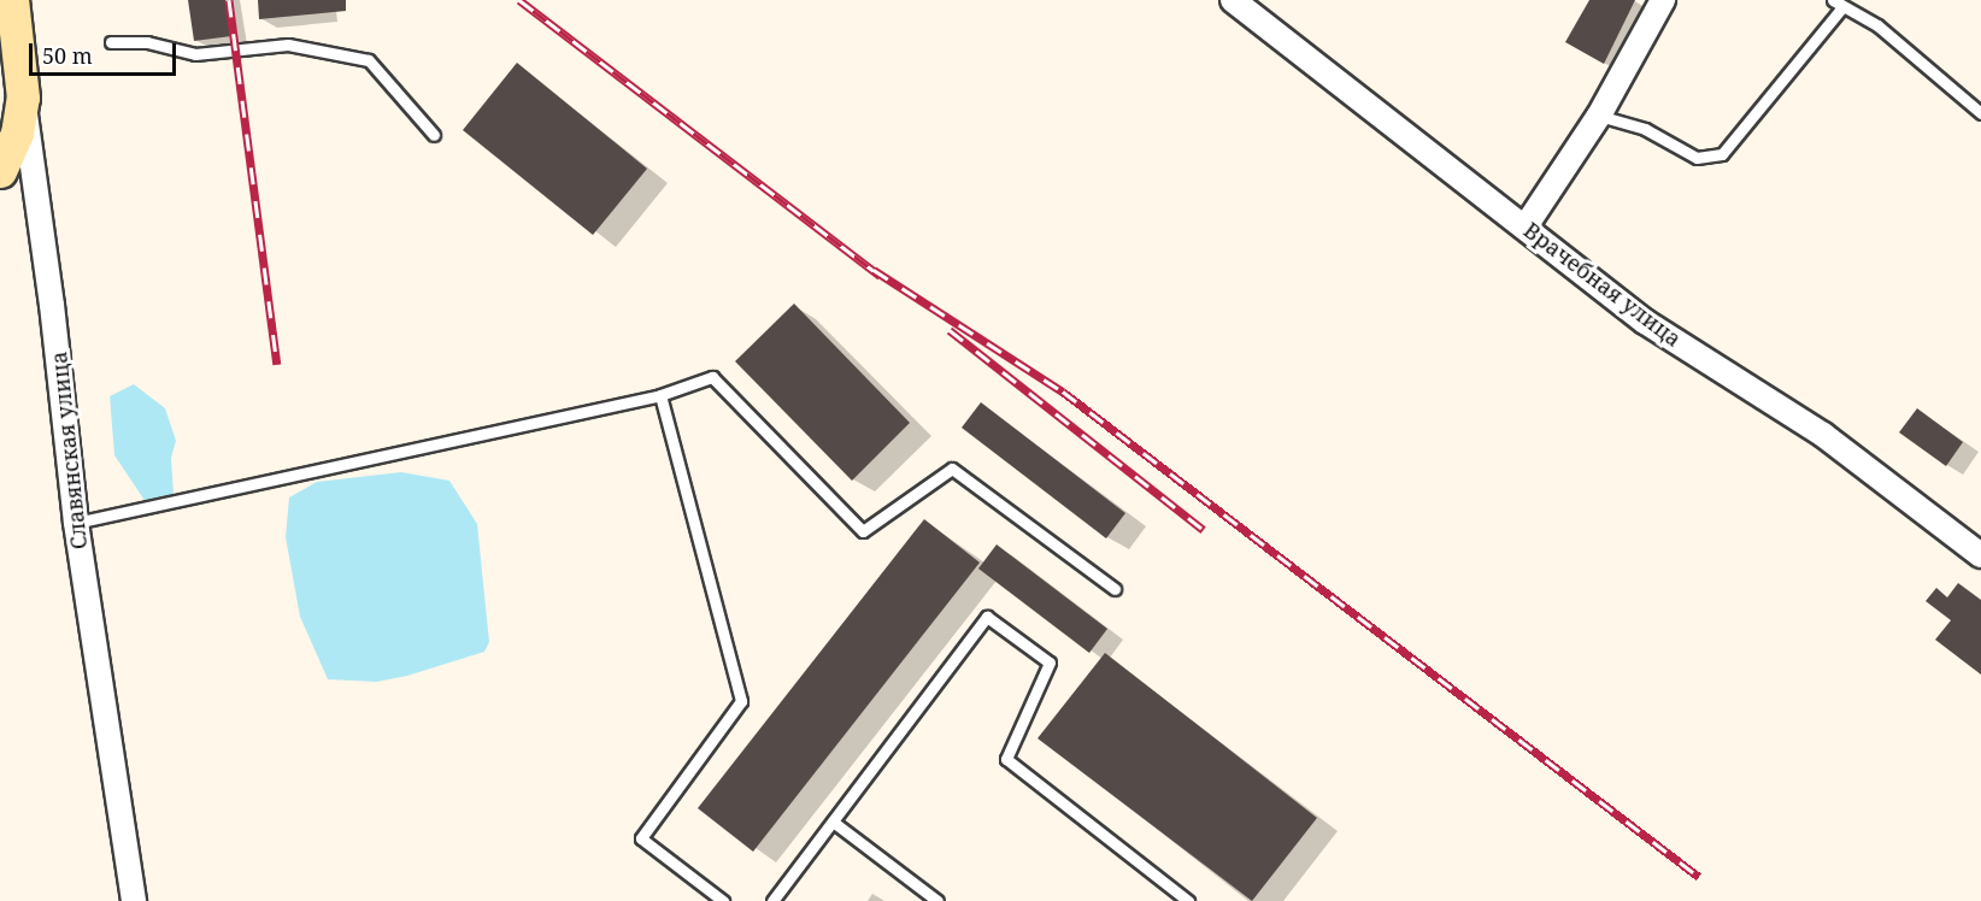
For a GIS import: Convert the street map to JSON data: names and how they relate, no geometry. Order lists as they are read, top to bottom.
{
  "streets": {
    "main road": ["Славянская улица"],
    "street": ["Врачебная улица"]
  },
  "scale_bar": "50 m"
}
